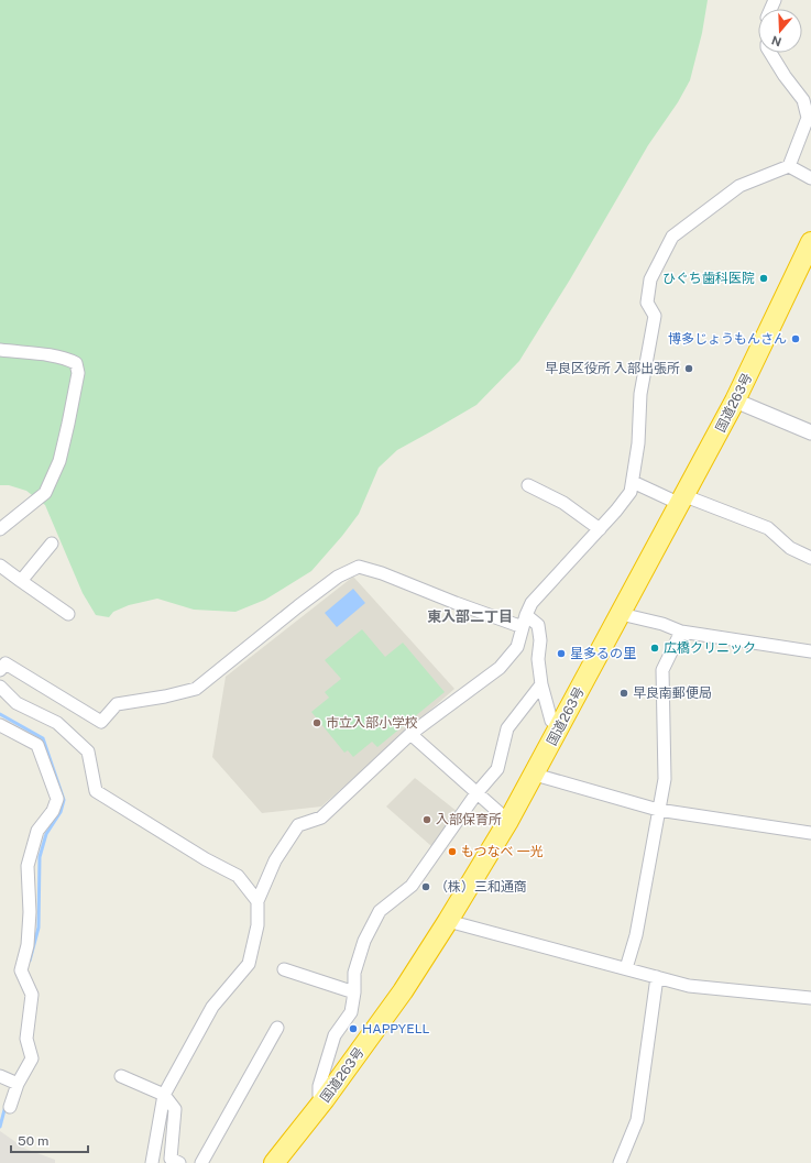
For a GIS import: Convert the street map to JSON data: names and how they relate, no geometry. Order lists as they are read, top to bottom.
{
  "streets": {
    "highway": ["国道263号"]
  },
  "districts": ["東入部二丁目"],
  "places": [
    "ひぐち歯科医院",
    "博多じょうもんさん",
    "早良区役所 入部出張所",
    "広橋クリニック",
    "星多るの里",
    "早良南郵便局",
    "市立入部小学校",
    "入部保育所",
    "もつなべ 一光",
    "（株）三和通商",
    "HAPPYELL"
  ],
  "scale_bar": "50 m",
  "north": "bottom"
}
